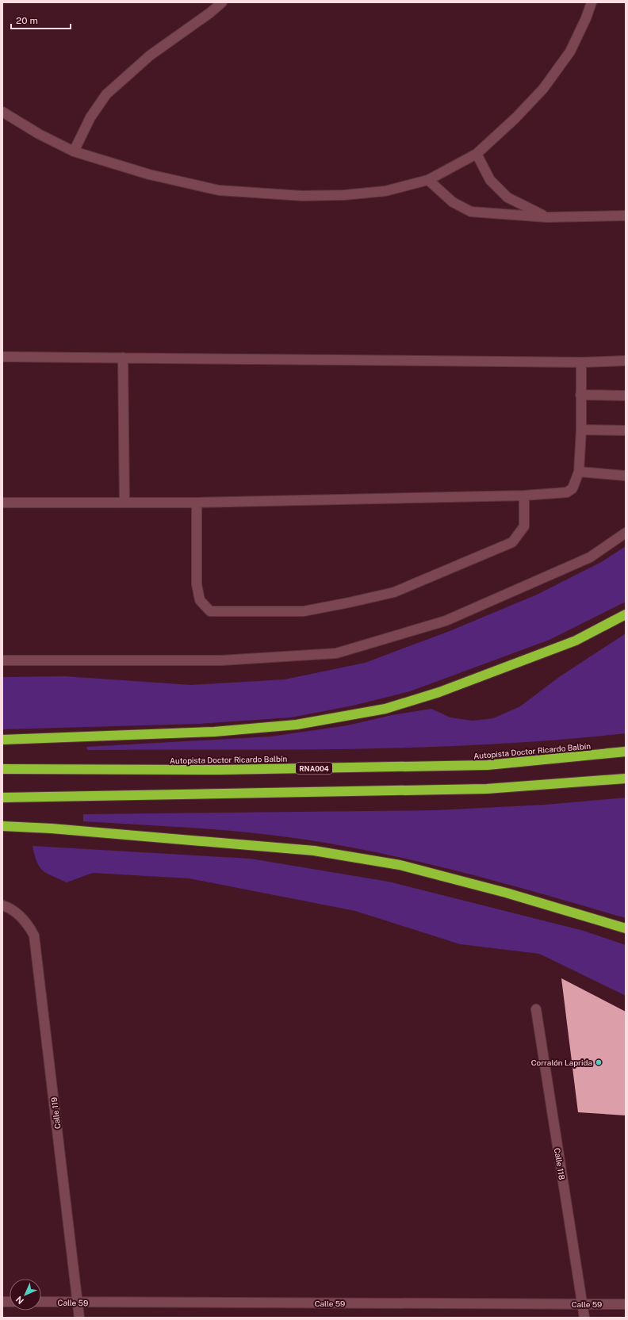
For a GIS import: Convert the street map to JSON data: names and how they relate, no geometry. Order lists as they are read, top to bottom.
{
  "streets": {
    "highway": ["Autopista Doctor Ricardo Balbín", "RNA004"],
    "street": ["Calle 119", "Calle 118", "Calle 59"]
  },
  "crossings": [
    ["Calle 119", "Calle 59"],
    ["Calle 118", "Calle 59"]
  ],
  "places": ["Corralón Laprida"],
  "scale_bar": "20 m",
  "north": "bottom left"
}
